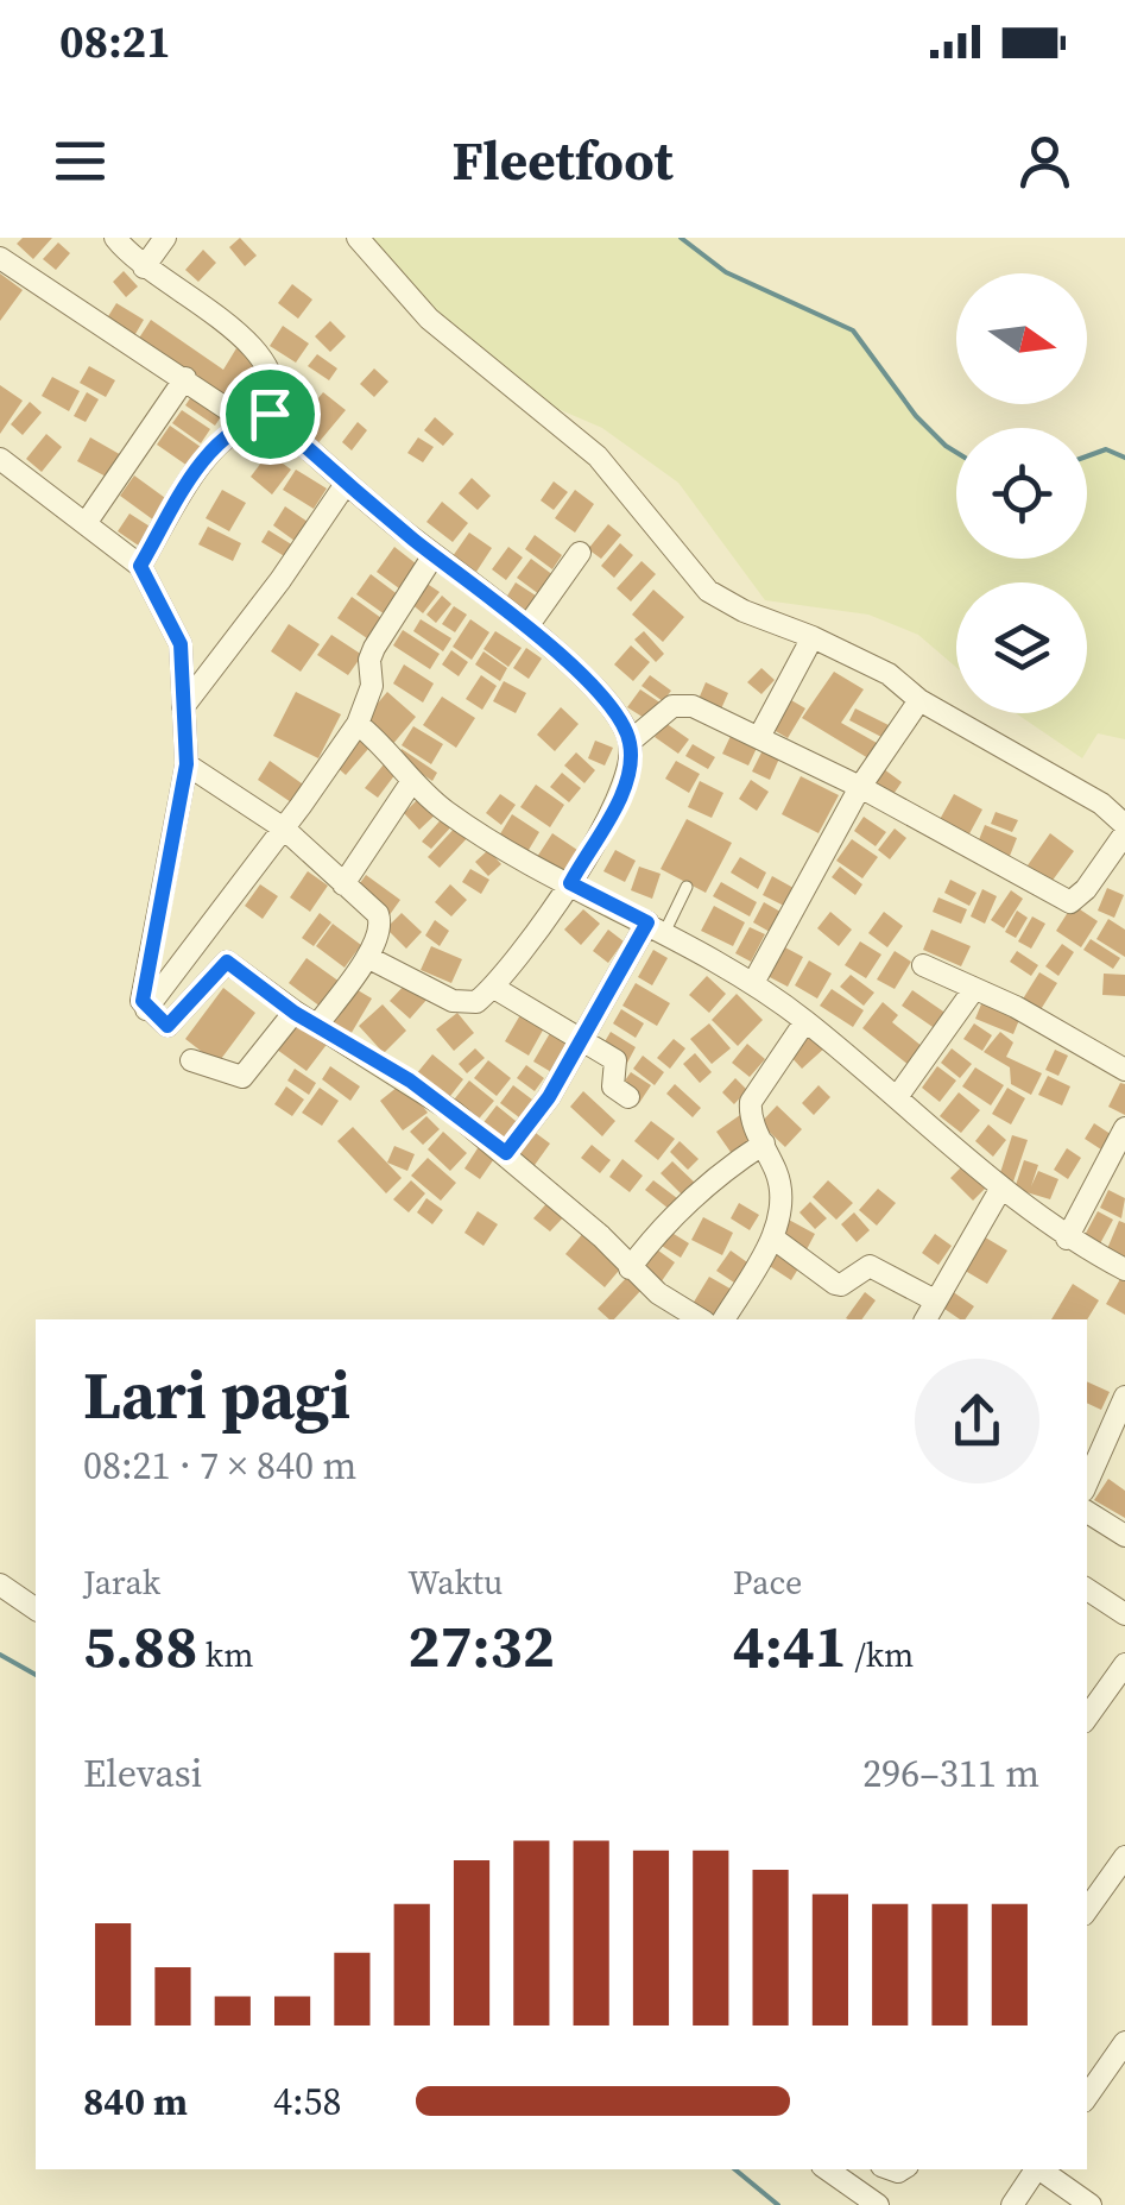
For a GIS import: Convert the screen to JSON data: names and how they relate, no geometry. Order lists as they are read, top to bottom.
{
  "north": "right",
  "page": {
    "status": "08:21",
    "header": "Fleetfoot",
    "heading": ["Lari pagi", "08:21 · 7 × 840 m"],
    "stats": [
      ["Jarak", "5.88 km"],
      ["Waktu", "27:32"],
      ["Pace", "4:41 /km"]
    ],
    "chart": ["Elevasi", "296–311 m"],
    "list": [
      {
        "name": "840 m",
        "note": "4:58"
      }
    ]
  }
}
